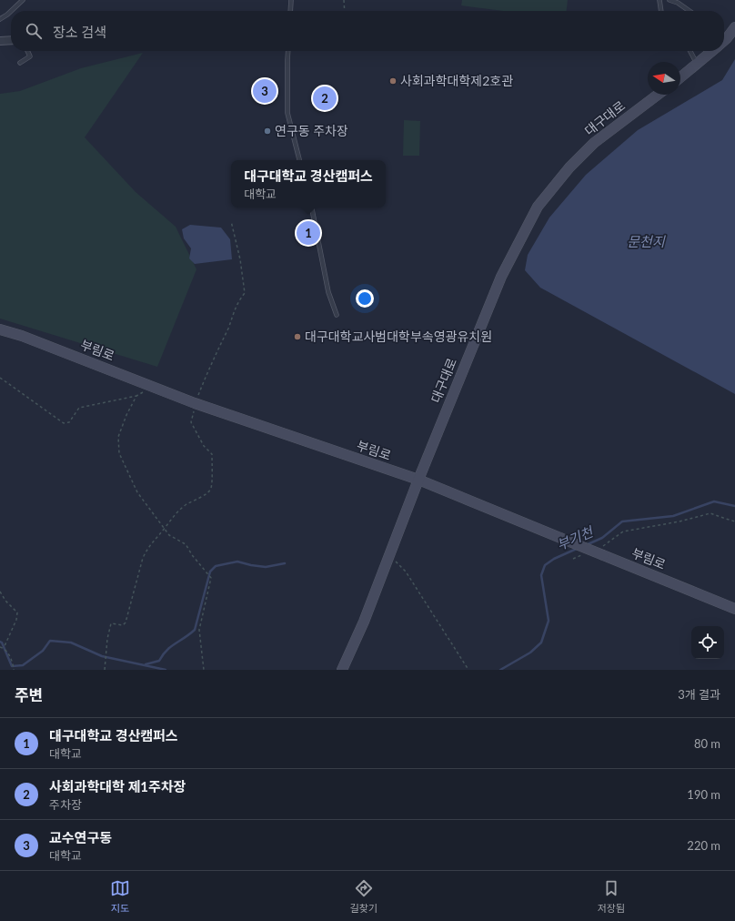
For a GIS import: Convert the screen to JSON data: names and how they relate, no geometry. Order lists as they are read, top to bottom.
{
  "streets": {
    "street": ["대구대로", "부림로"]
  },
  "crossings": [
    ["대구대로", "부림로"]
  ],
  "water": ["문천지", "부기천"],
  "places": ["사회과학대학제2호관", "연구동 주차장", "대구대학교사범대학부속영광유치원"],
  "north": "left",
  "page": {
    "search": "장소 검색",
    "pins": ["3", "2", "1"],
    "popup": ["대구대학교 경산캠퍼스", "대학교"],
    "heading": ["주변", "3개 결과"],
    "list": [
      {
        "mark": "1",
        "name": "대구대학교 경산캠퍼스",
        "note": "대학교",
        "value": "80 m"
      },
      {
        "mark": "2",
        "name": "사회과학대학 제1주차장",
        "note": "주차장",
        "value": "190 m"
      },
      {
        "mark": "3",
        "name": "교수연구동",
        "note": "대학교",
        "value": "220 m"
      }
    ],
    "nav": ["지도", "길찾기", "저장됨"]
  }
}
